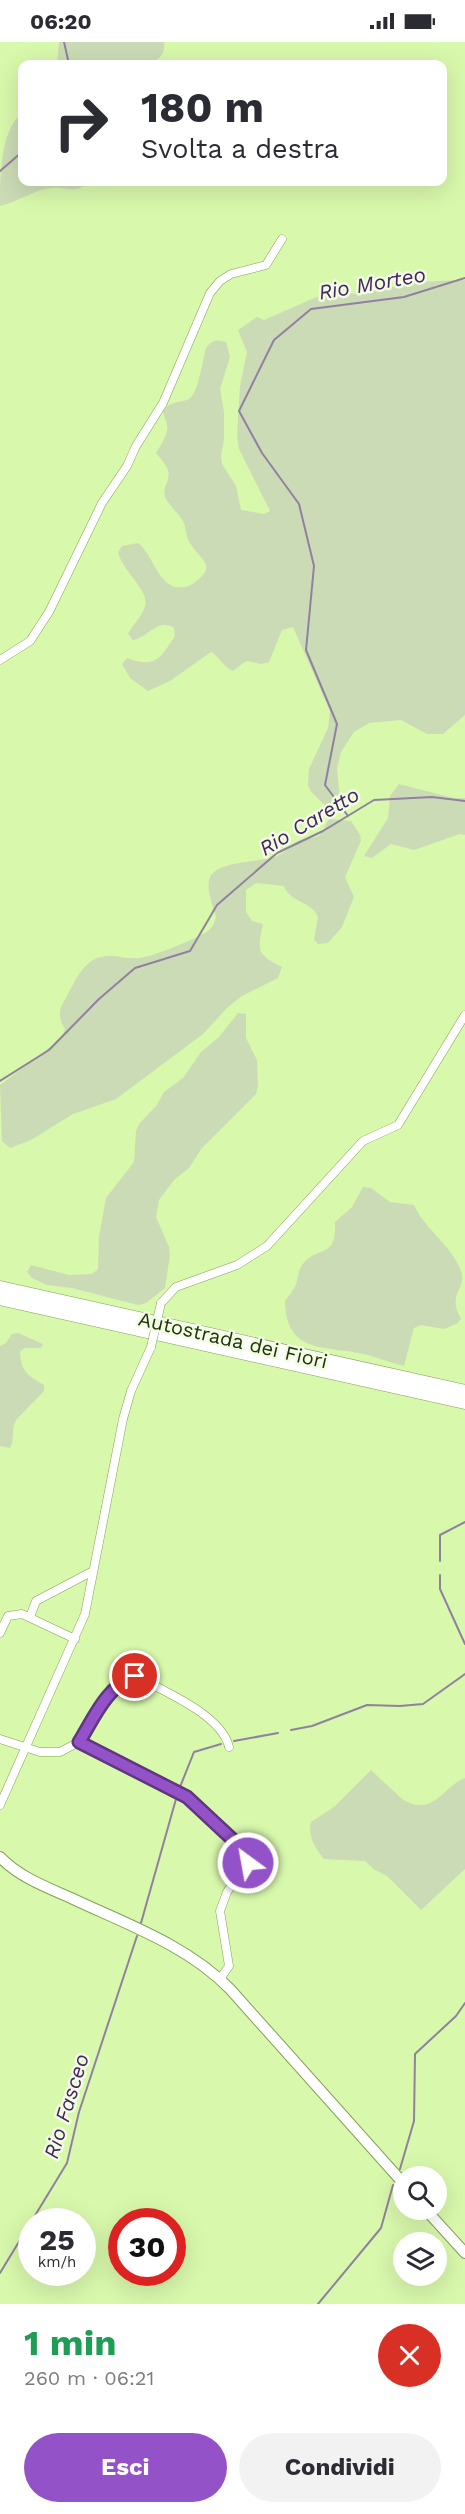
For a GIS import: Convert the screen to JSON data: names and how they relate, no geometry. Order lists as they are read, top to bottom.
{
  "streets": {
    "highway": ["Autostrada dei Fiori"]
  },
  "water": ["Rio Morteo", "Rio Caretto", "Rio Fasceo"],
  "page": {
    "status": "06:20",
    "turn": ["180 m", "Svolta a destra"],
    "speed": "25 km/h",
    "limit": "30",
    "heading": ["1 min", "260 m · 06:21"],
    "buttons": ["Esci", "Condividi"]
  }
}
